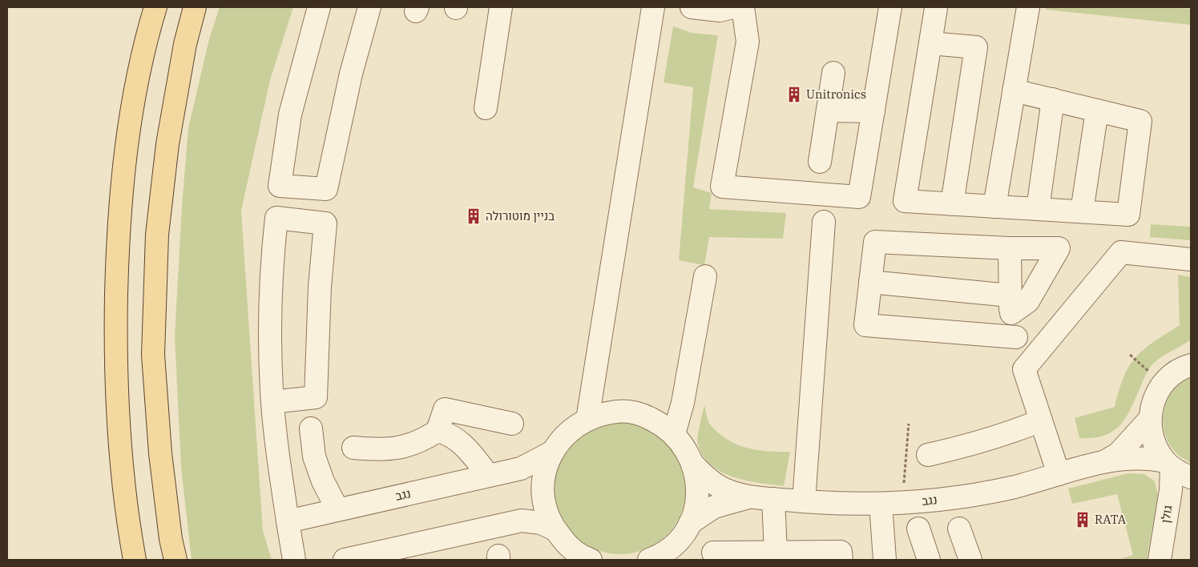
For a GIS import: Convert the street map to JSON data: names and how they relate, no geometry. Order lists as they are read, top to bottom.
{
  "streets": {
    "street": ["נגב", "גולן"]
  },
  "crossings": [
    ["נגב", "גולן"]
  ],
  "places": {
    "building": ["Unitronics", "בניין מוטורולה", "RATA"]
  }
}
